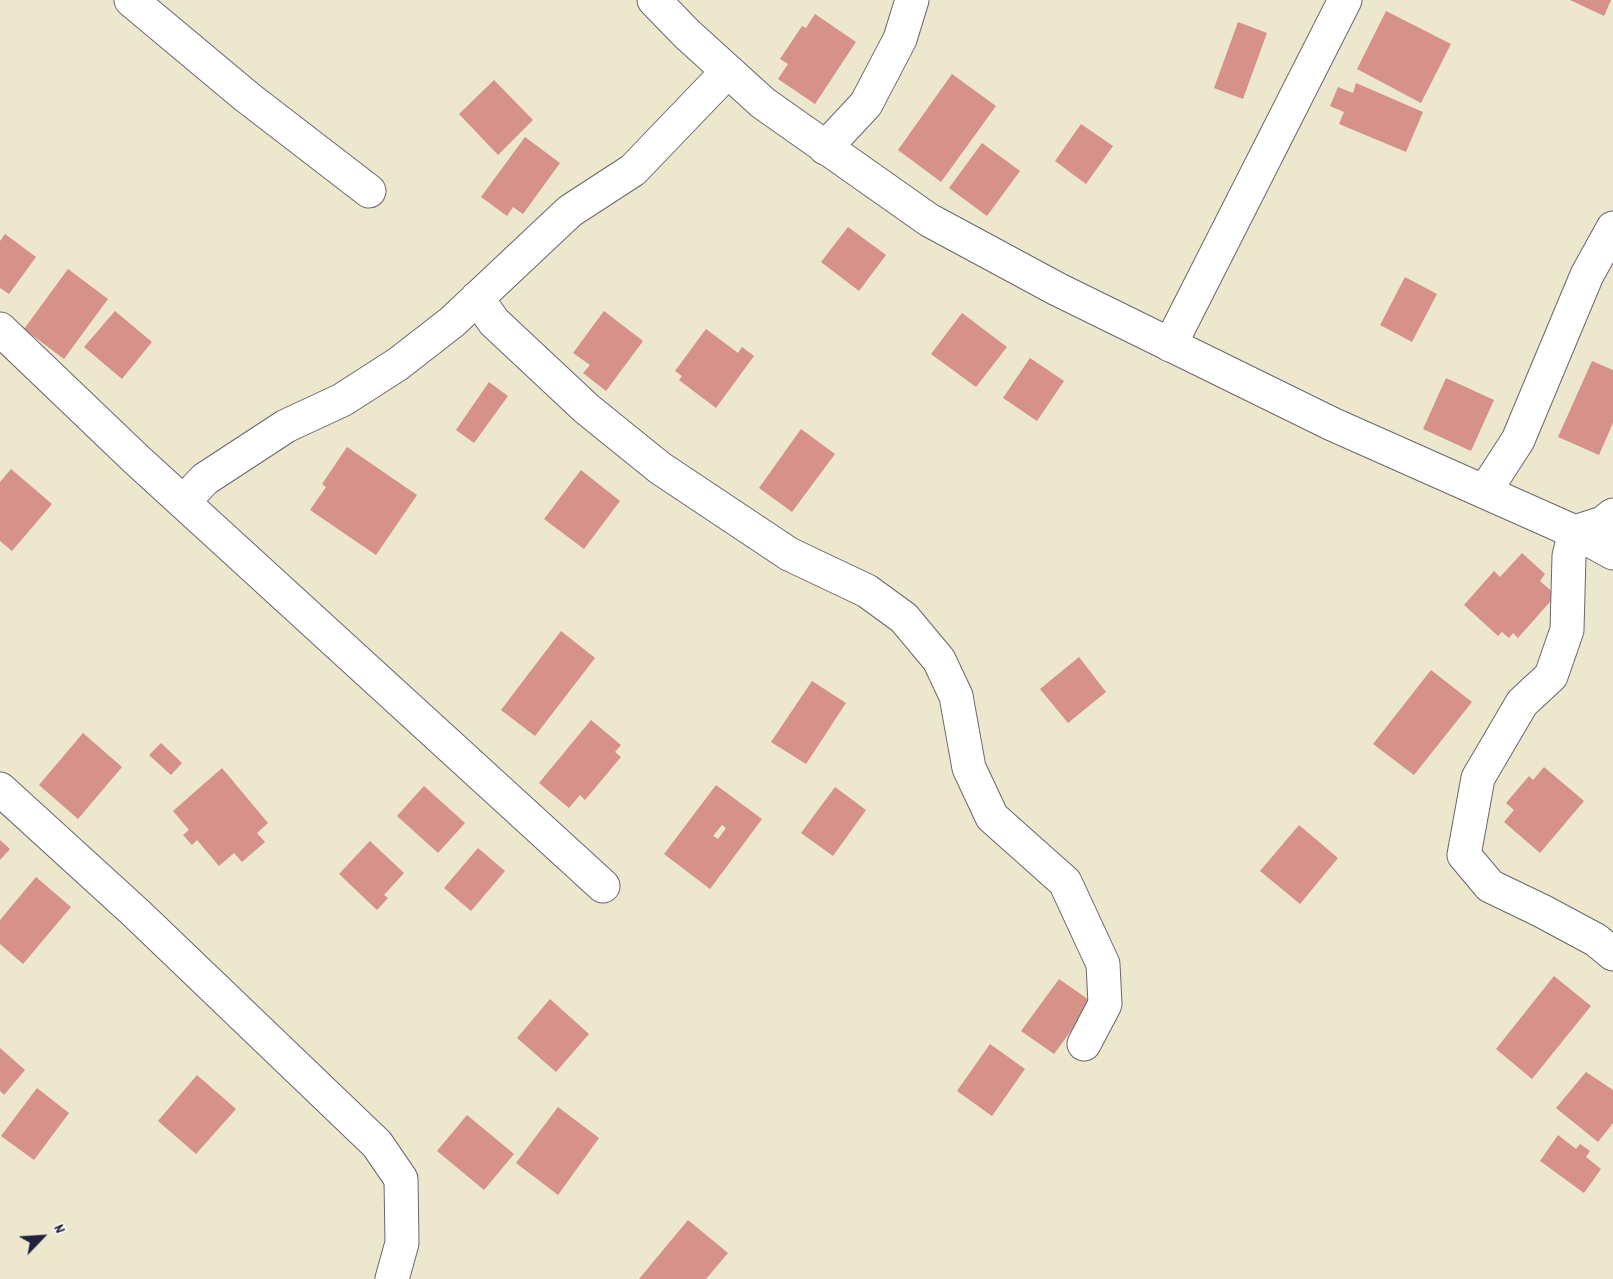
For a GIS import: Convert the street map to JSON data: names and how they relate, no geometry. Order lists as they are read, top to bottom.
{
  "north": "top right"
}
